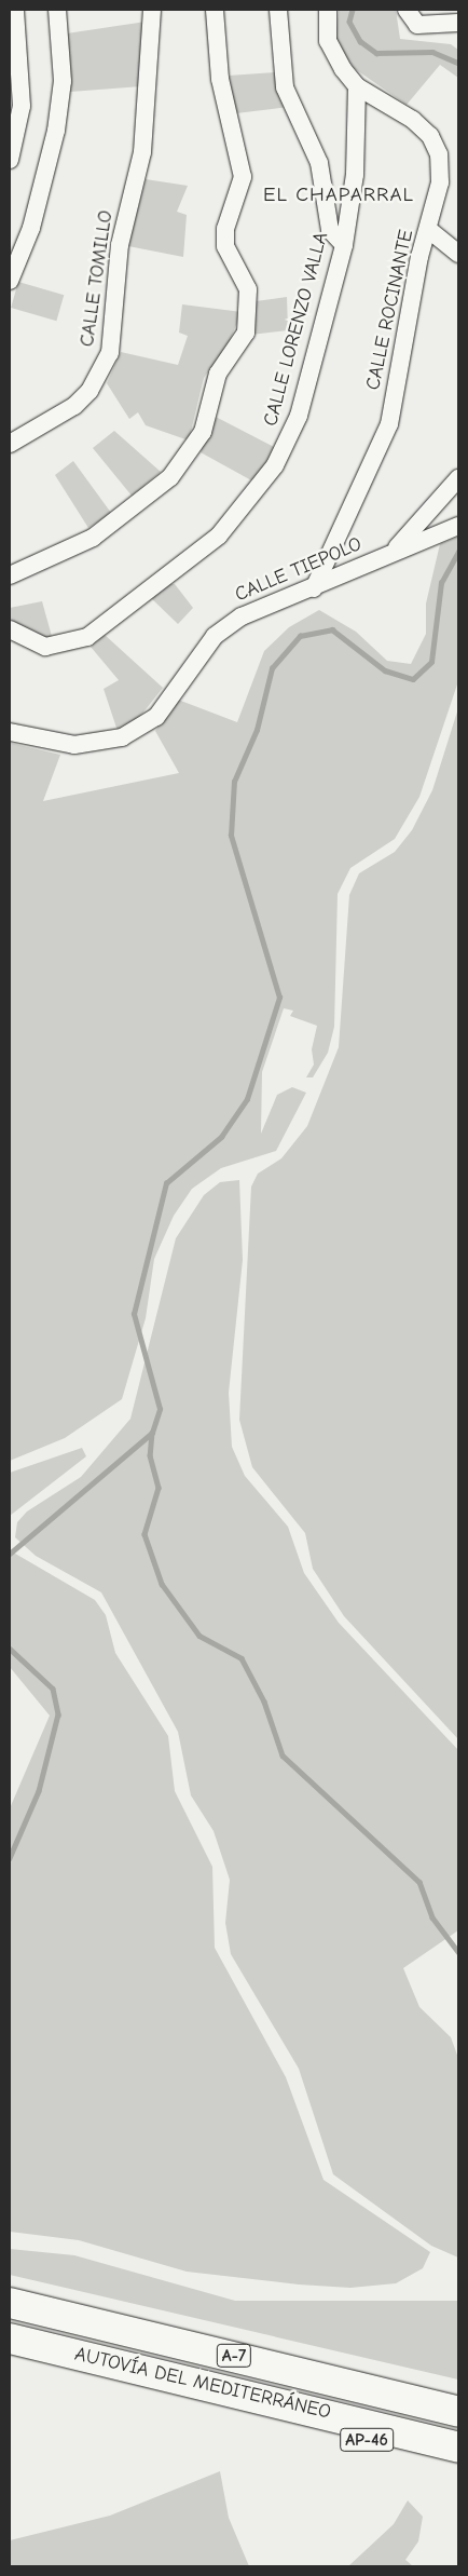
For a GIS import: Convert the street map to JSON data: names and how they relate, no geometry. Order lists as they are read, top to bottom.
{
  "streets": {
    "highway": ["A-7", "AUTOVÍA DEL MEDITERRÁNEO", "AP-46"],
    "street": [
      "CALLE TOMILLO",
      "CALLE ROCINANTE",
      "CALLE LORENZO VALLA",
      "CALLE TIEPOLO"
    ]
  },
  "crossings": [
    ["CALLE ROCINANTE", "CALLE LORENZO VALLA"],
    ["CALLE ROCINANTE", "CALLE TIEPOLO"],
    ["AUTOVÍA DEL MEDITERRÁNEO", "AP-46"]
  ],
  "districts": ["EL CHAPARRAL"]
}
